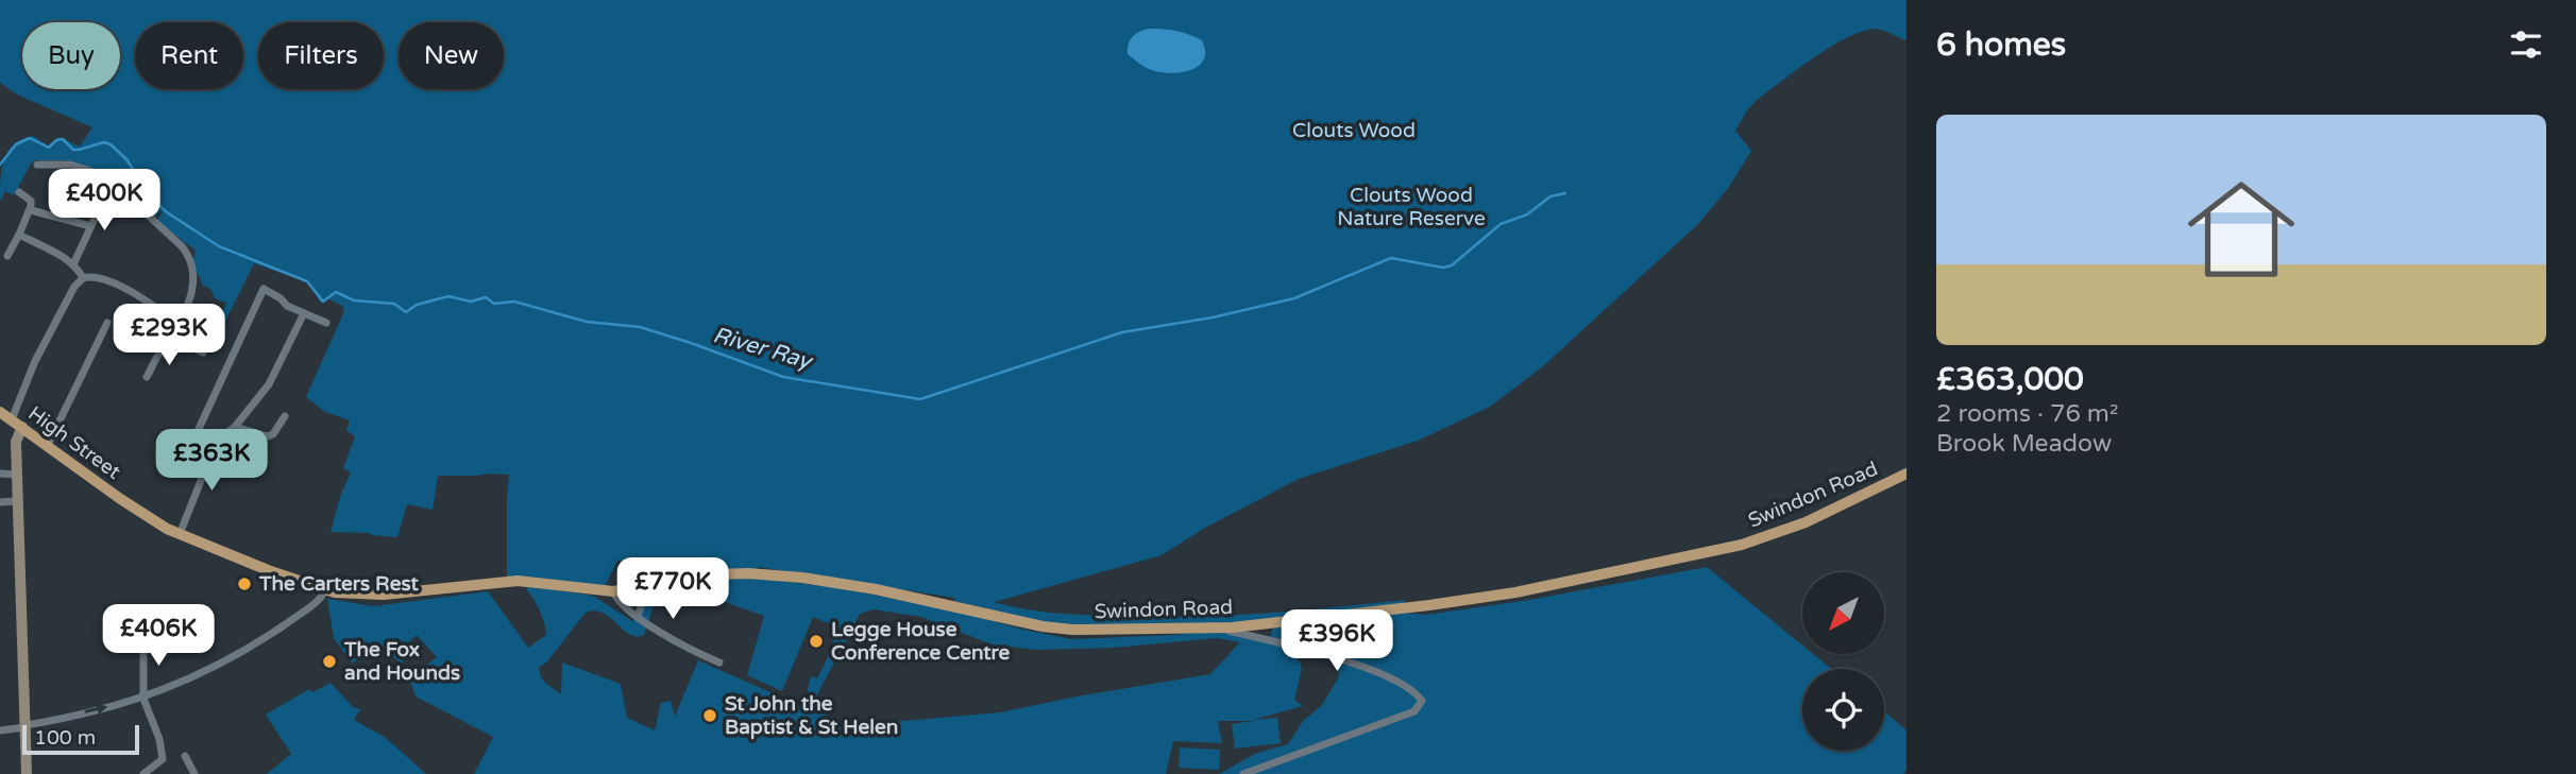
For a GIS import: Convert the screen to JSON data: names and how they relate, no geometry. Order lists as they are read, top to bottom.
{
  "streets": {
    "main road": ["High Street", "Swindon Road"]
  },
  "crossings": [
    ["High Street", "Swindon Road"]
  ],
  "water": ["River Ray"],
  "parks": ["Clouts Wood", "Clouts Wood Nature Reserve"],
  "places": [
    "The Carters Rest",
    "Legge House Conference Centre",
    "The Fox and Hounds",
    "St John the Baptist & St Helen"
  ],
  "scale_bar": "100 m",
  "north": "bottom left",
  "page": {
    "heading": "6 homes",
    "chip": [
      "Buy",
      "Rent",
      "Filters",
      "New"
    ],
    "list": [
      {
        "name": "£363,000",
        "note": "2 rooms · 76 m² · Brook Meadow"
      }
    ],
    "price": [
      "£400K",
      "£293K",
      "£363K",
      "£770K",
      "£406K",
      "£396K"
    ],
    "scale": "100 m"
  }
}
